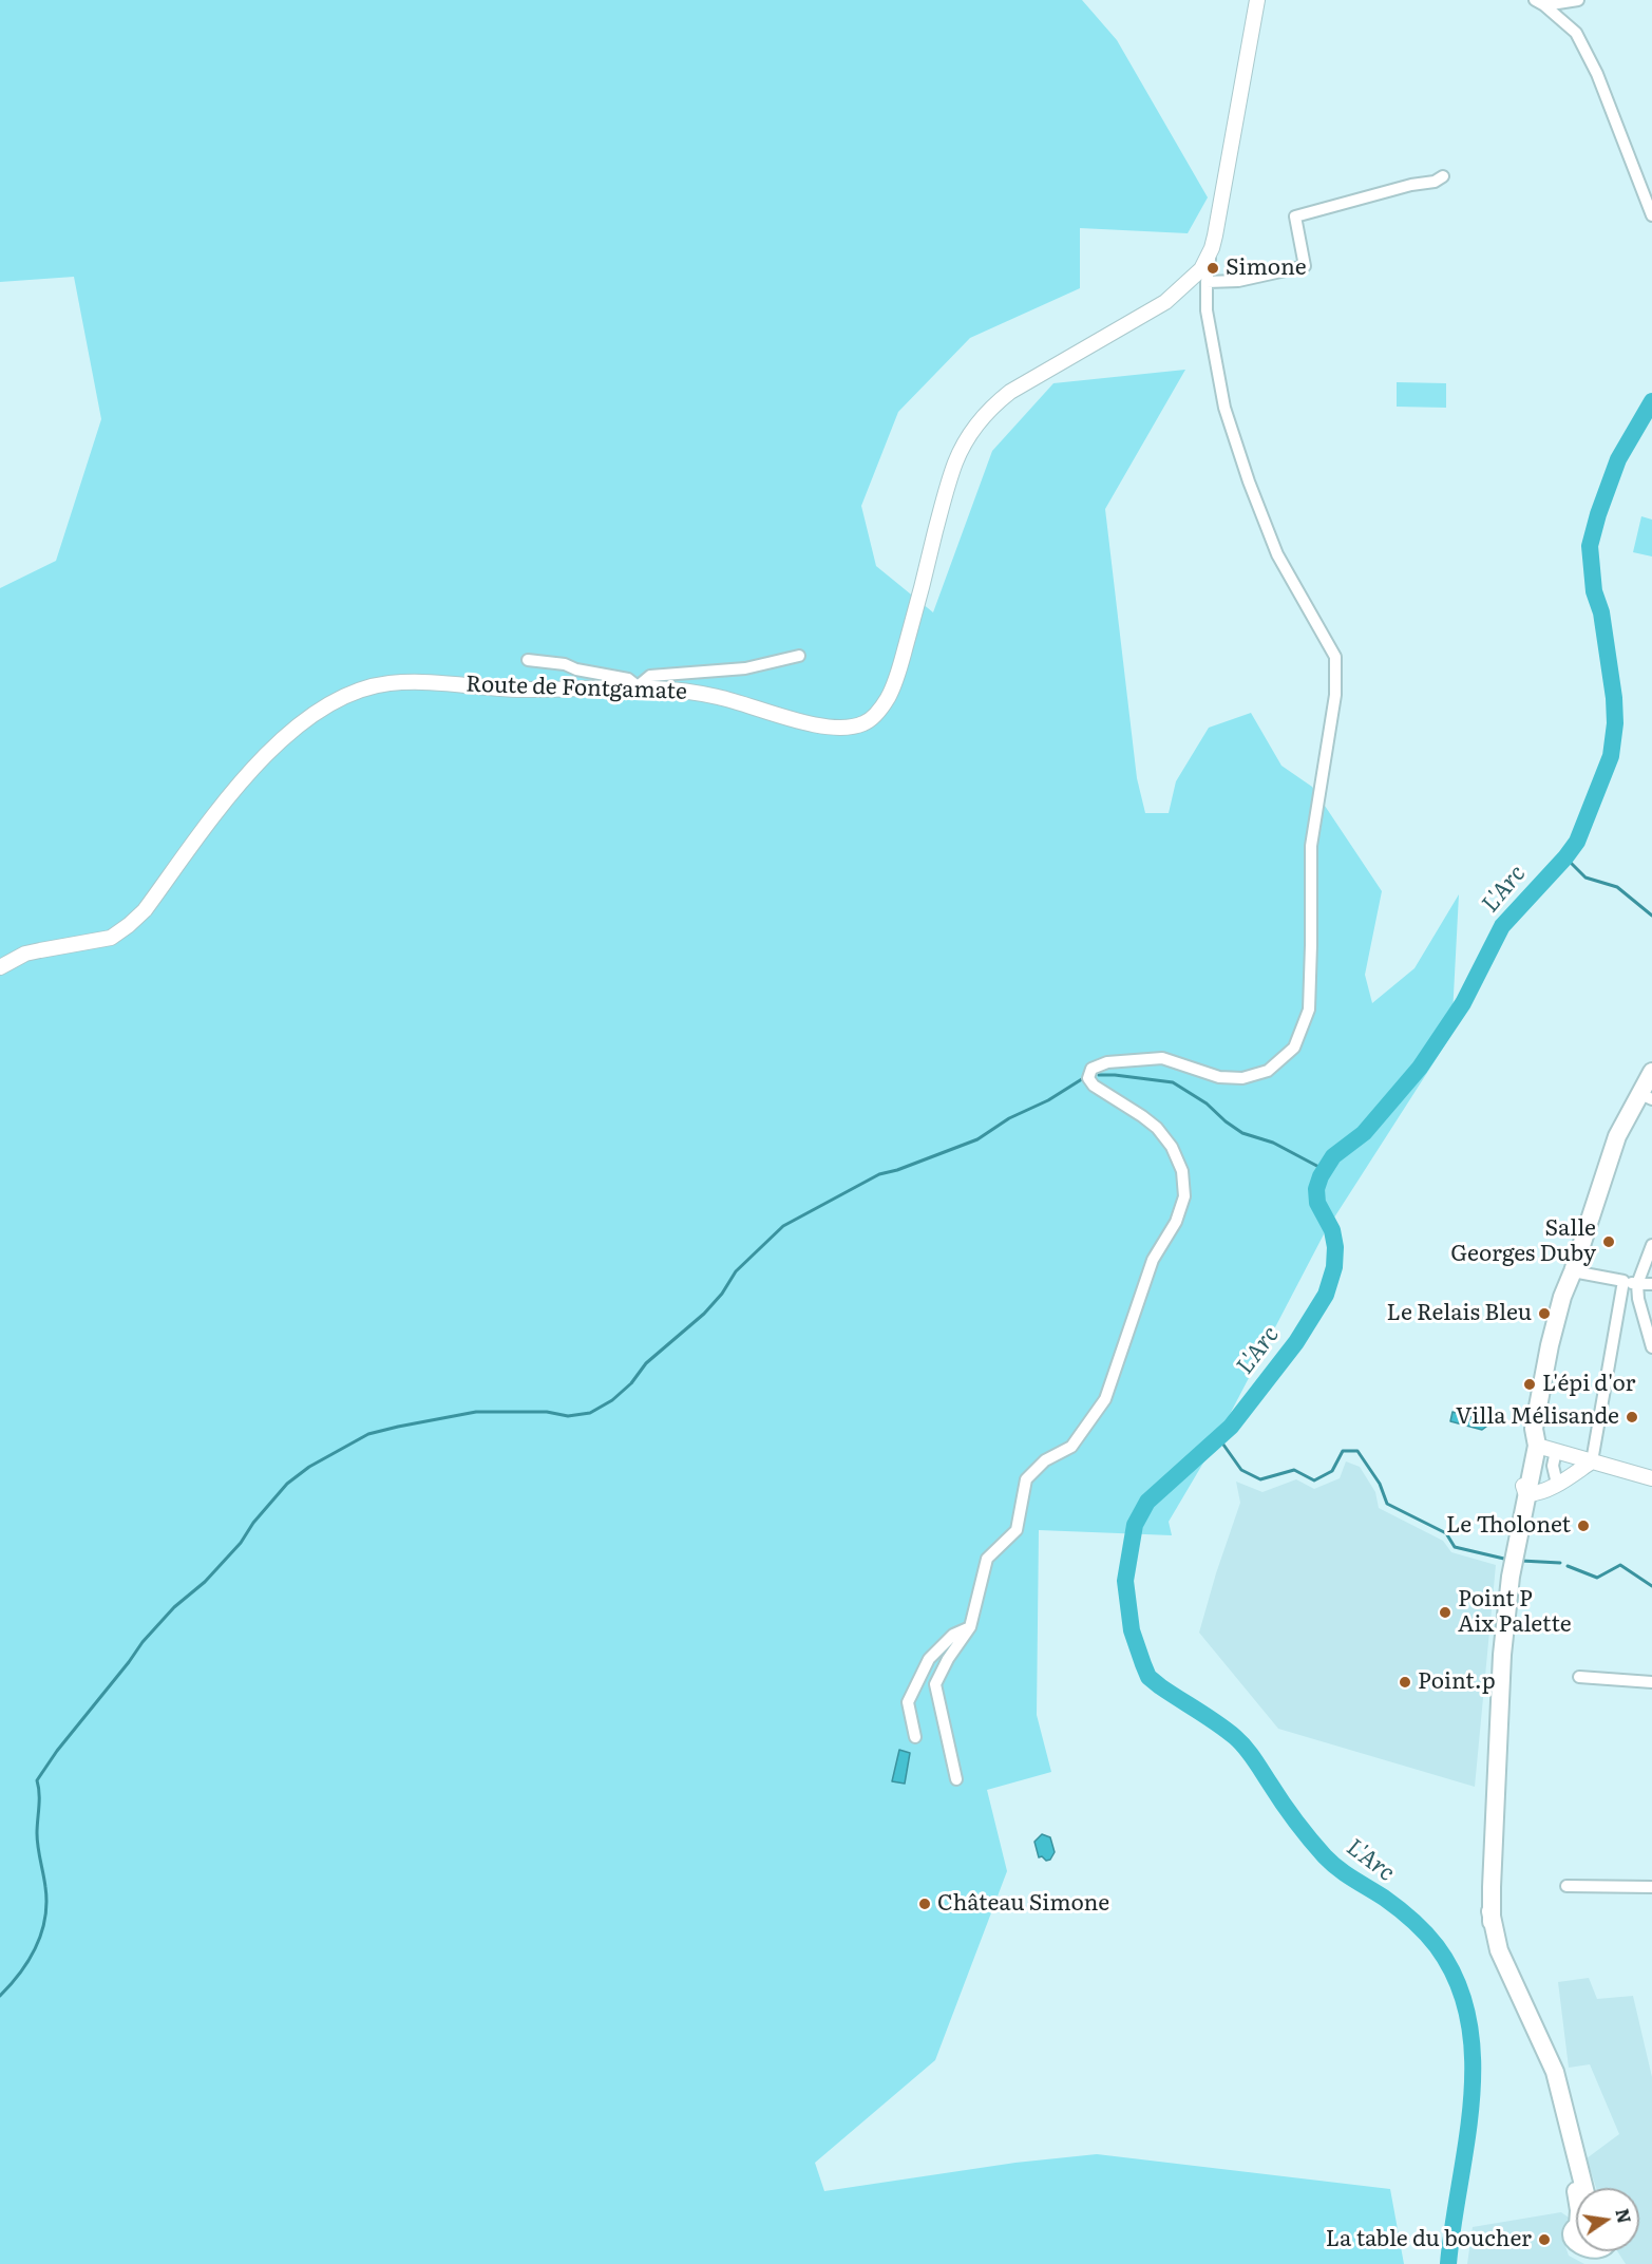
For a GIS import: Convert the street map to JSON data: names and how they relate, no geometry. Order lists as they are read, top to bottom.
{
  "streets": {
    "street": ["Route de Fontgamate"]
  },
  "water": ["L'Arc"],
  "places": [
    "Simone",
    "Salle Georges Duby",
    "Le Relais Bleu",
    "L'épi d'or",
    "Villa Mélisande",
    "Le Tholonet",
    "Point P Aix Palette",
    "Point.p",
    "Château Simone",
    "La table du boucher"
  ],
  "north": "right"
}
